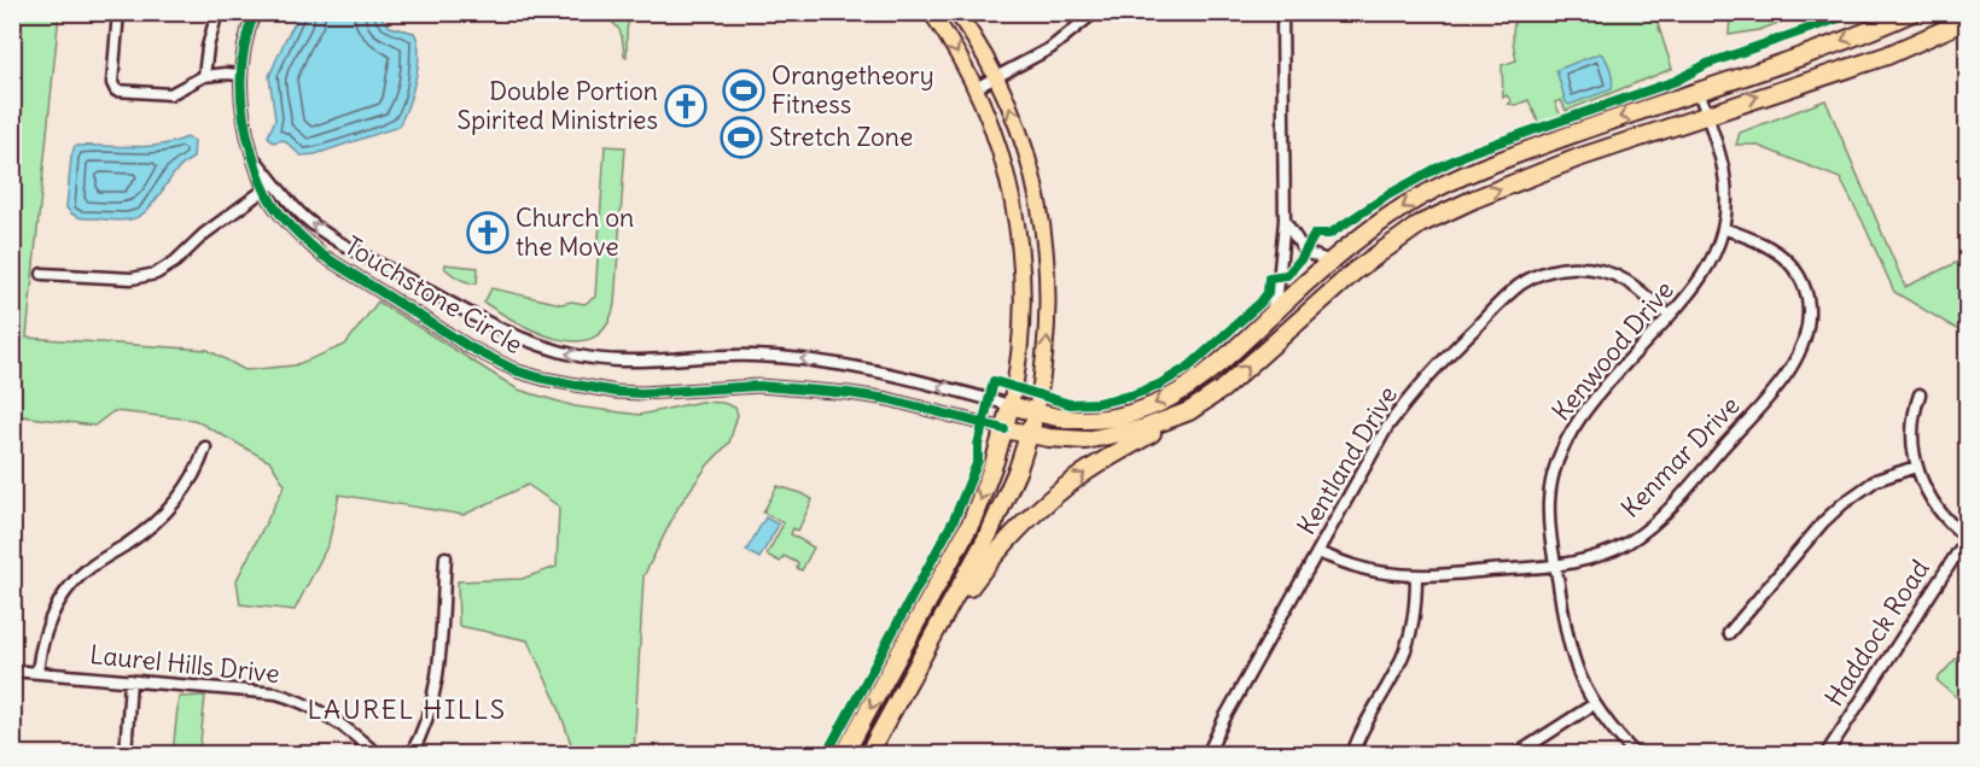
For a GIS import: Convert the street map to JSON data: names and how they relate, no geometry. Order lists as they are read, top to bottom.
{
  "streets": {
    "street": [
      "Touchstone Circle",
      "Kenwood Drive",
      "Kenmar Drive",
      "Kentland Drive",
      "Haddock Road",
      "Laurel Hills Drive"
    ]
  },
  "crossings": [
    ["Kenwood Drive", "Kenmar Drive"],
    ["Kenwood Drive", "Kentland Drive"],
    ["Kenmar Drive", "Kentland Drive"]
  ],
  "districts": ["LAUREL HILLS"],
  "places": {
    "sports": ["Orangetheory Fitness", "Stretch Zone"],
    "church": ["Double Portion Spirited Ministries", "Church on the Move"]
  }
}
